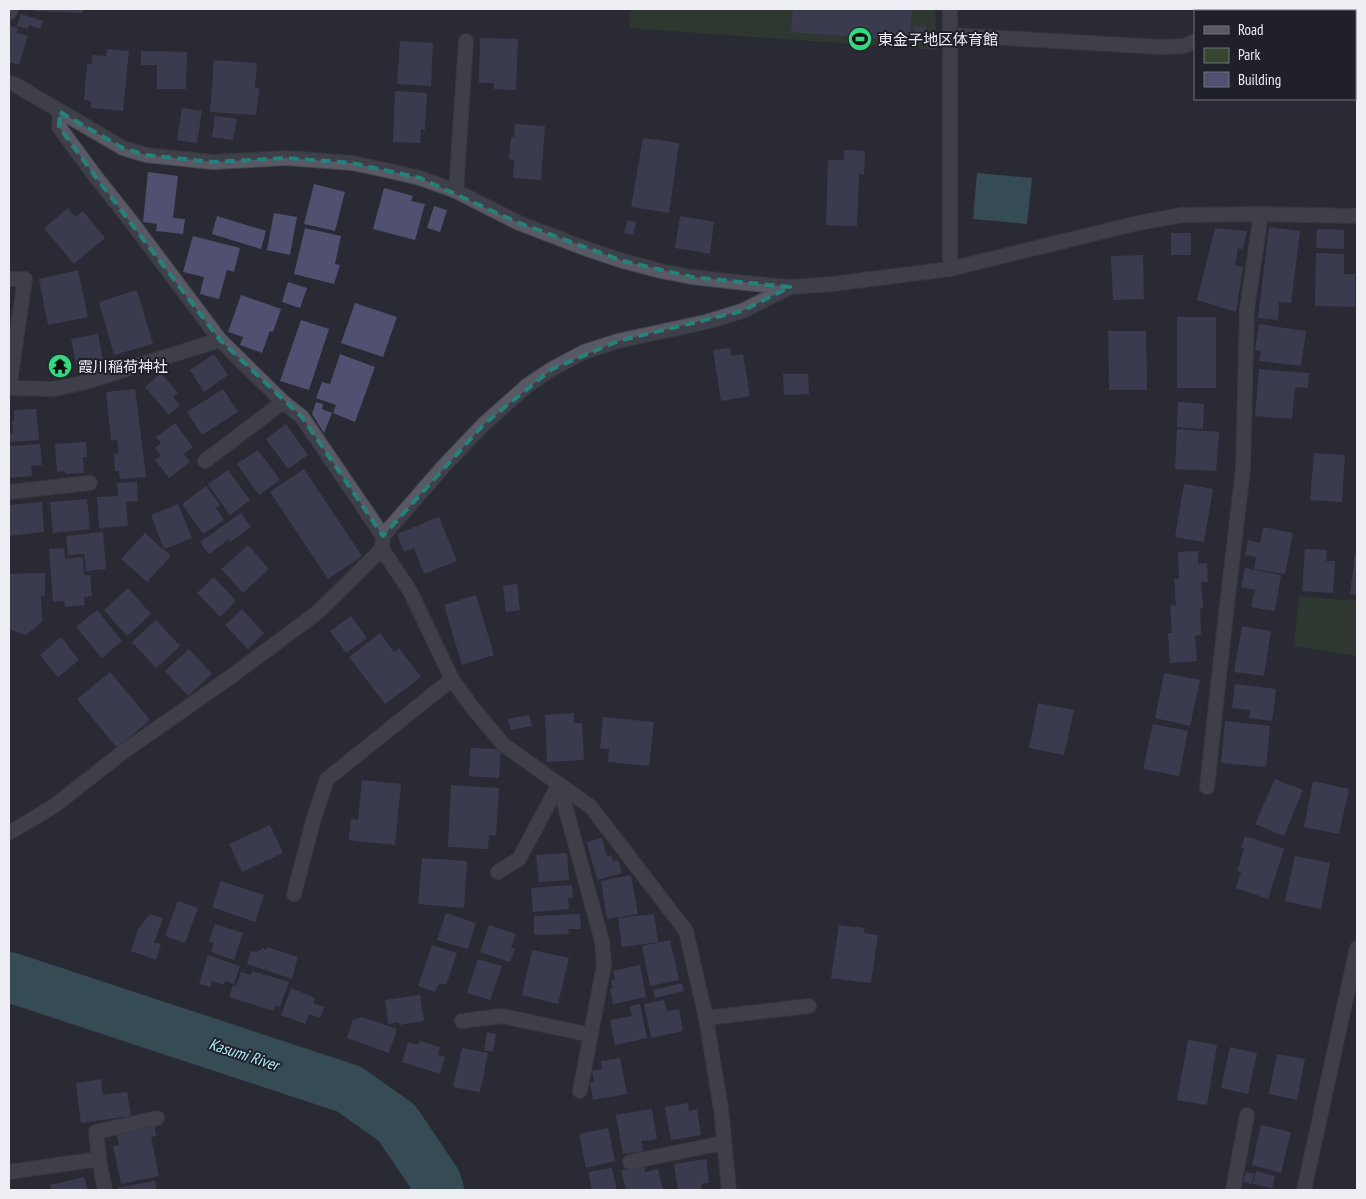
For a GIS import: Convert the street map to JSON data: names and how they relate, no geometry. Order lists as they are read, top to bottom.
{
  "water": ["Kasumi River"],
  "places": {
    "sports": ["東金子地区体育館"],
    "temple": ["霞川稲荷神社"]
  },
  "legend": ["Road", "Park", "Building"]
}
